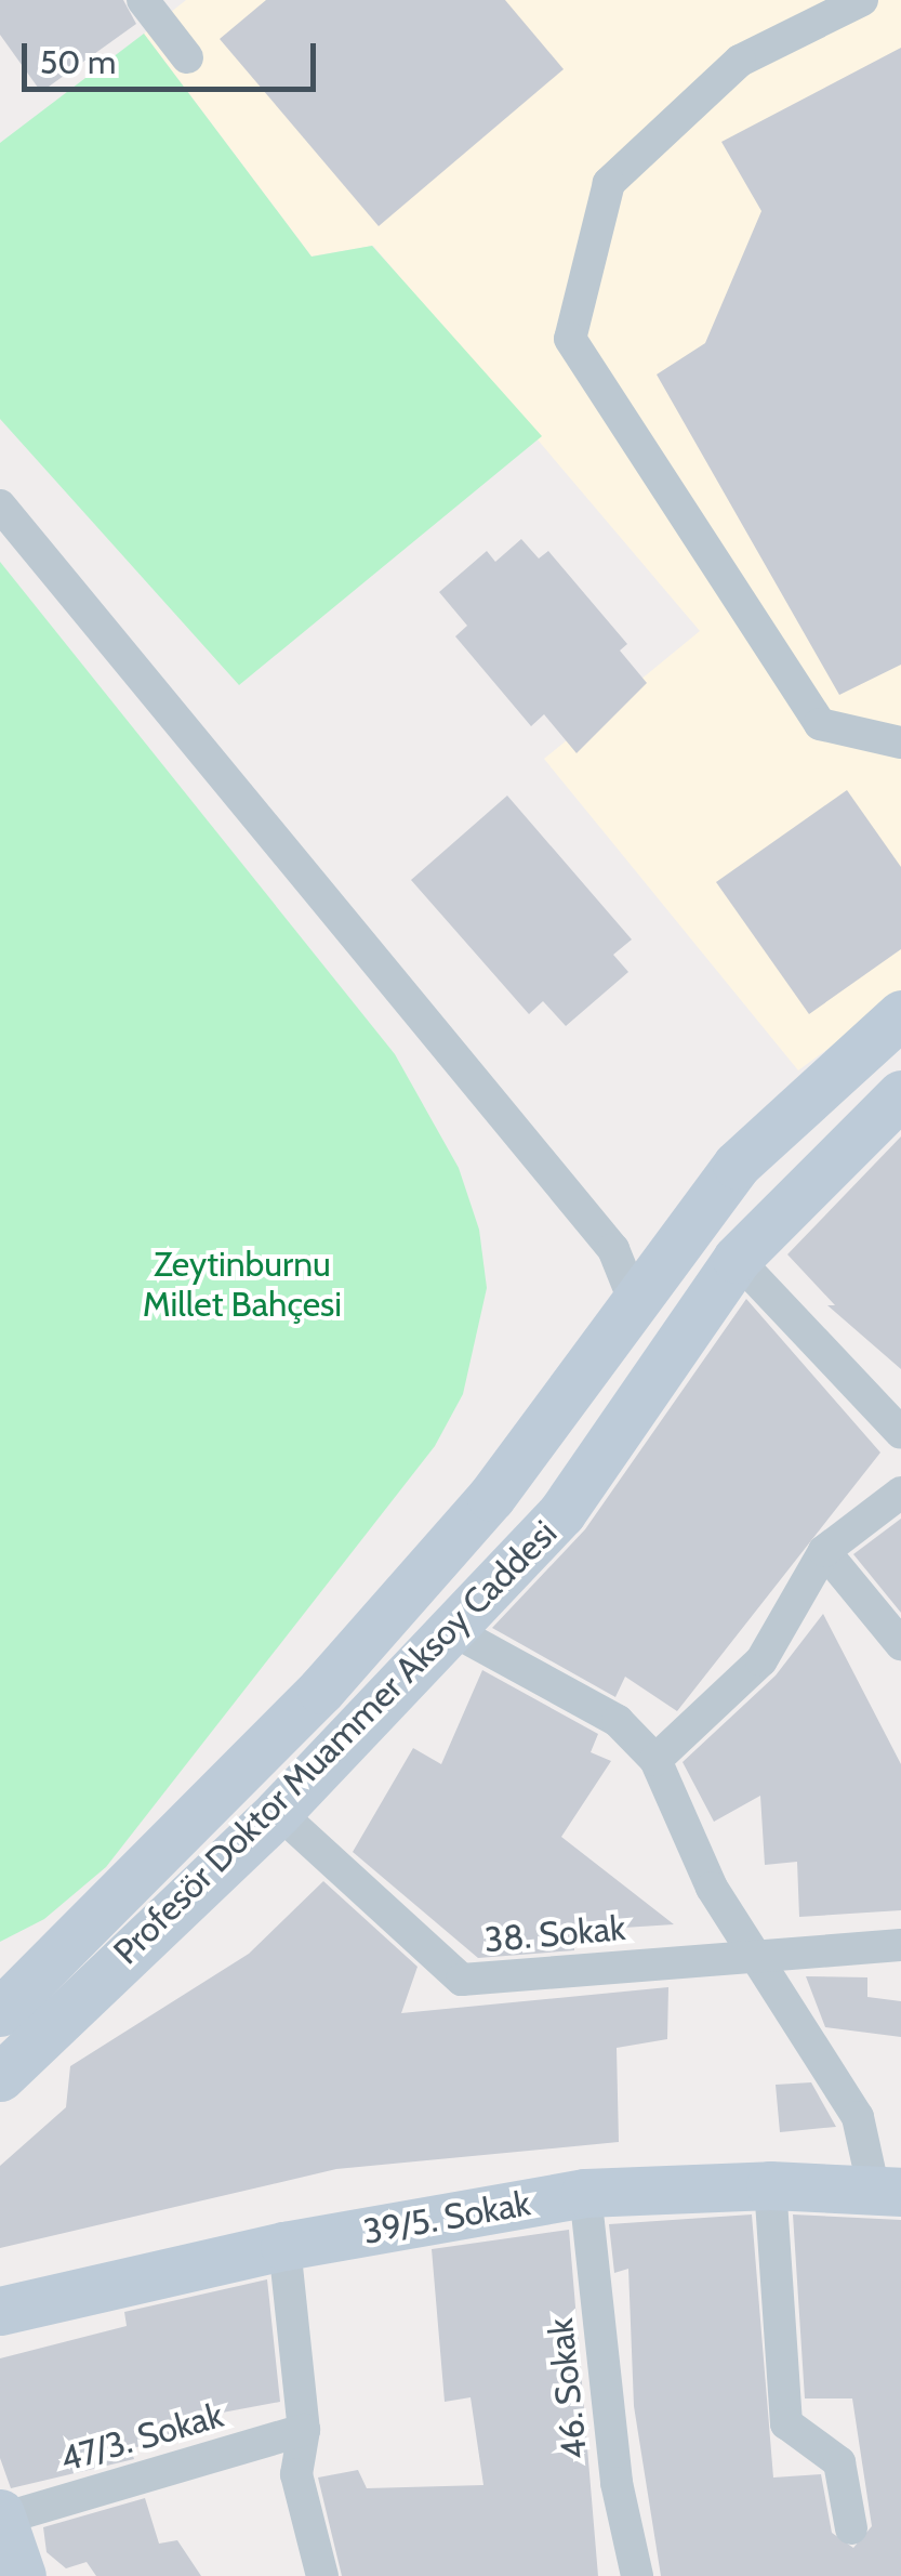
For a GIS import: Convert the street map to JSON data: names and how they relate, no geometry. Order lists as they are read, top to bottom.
{
  "streets": {
    "main road": ["Profesör Doktor Muammer Aksoy Caddesi", "39/5. Sokak"],
    "street": ["38. Sokak", "46. Sokak", "47/3. Sokak"]
  },
  "crossings": [
    ["Profesör Doktor Muammer Aksoy Caddesi", "38. Sokak"],
    ["39/5. Sokak", "46. Sokak"]
  ],
  "parks": ["Zeytinburnu Millet Bahçesi"],
  "scale_bar": "50 m"
}
